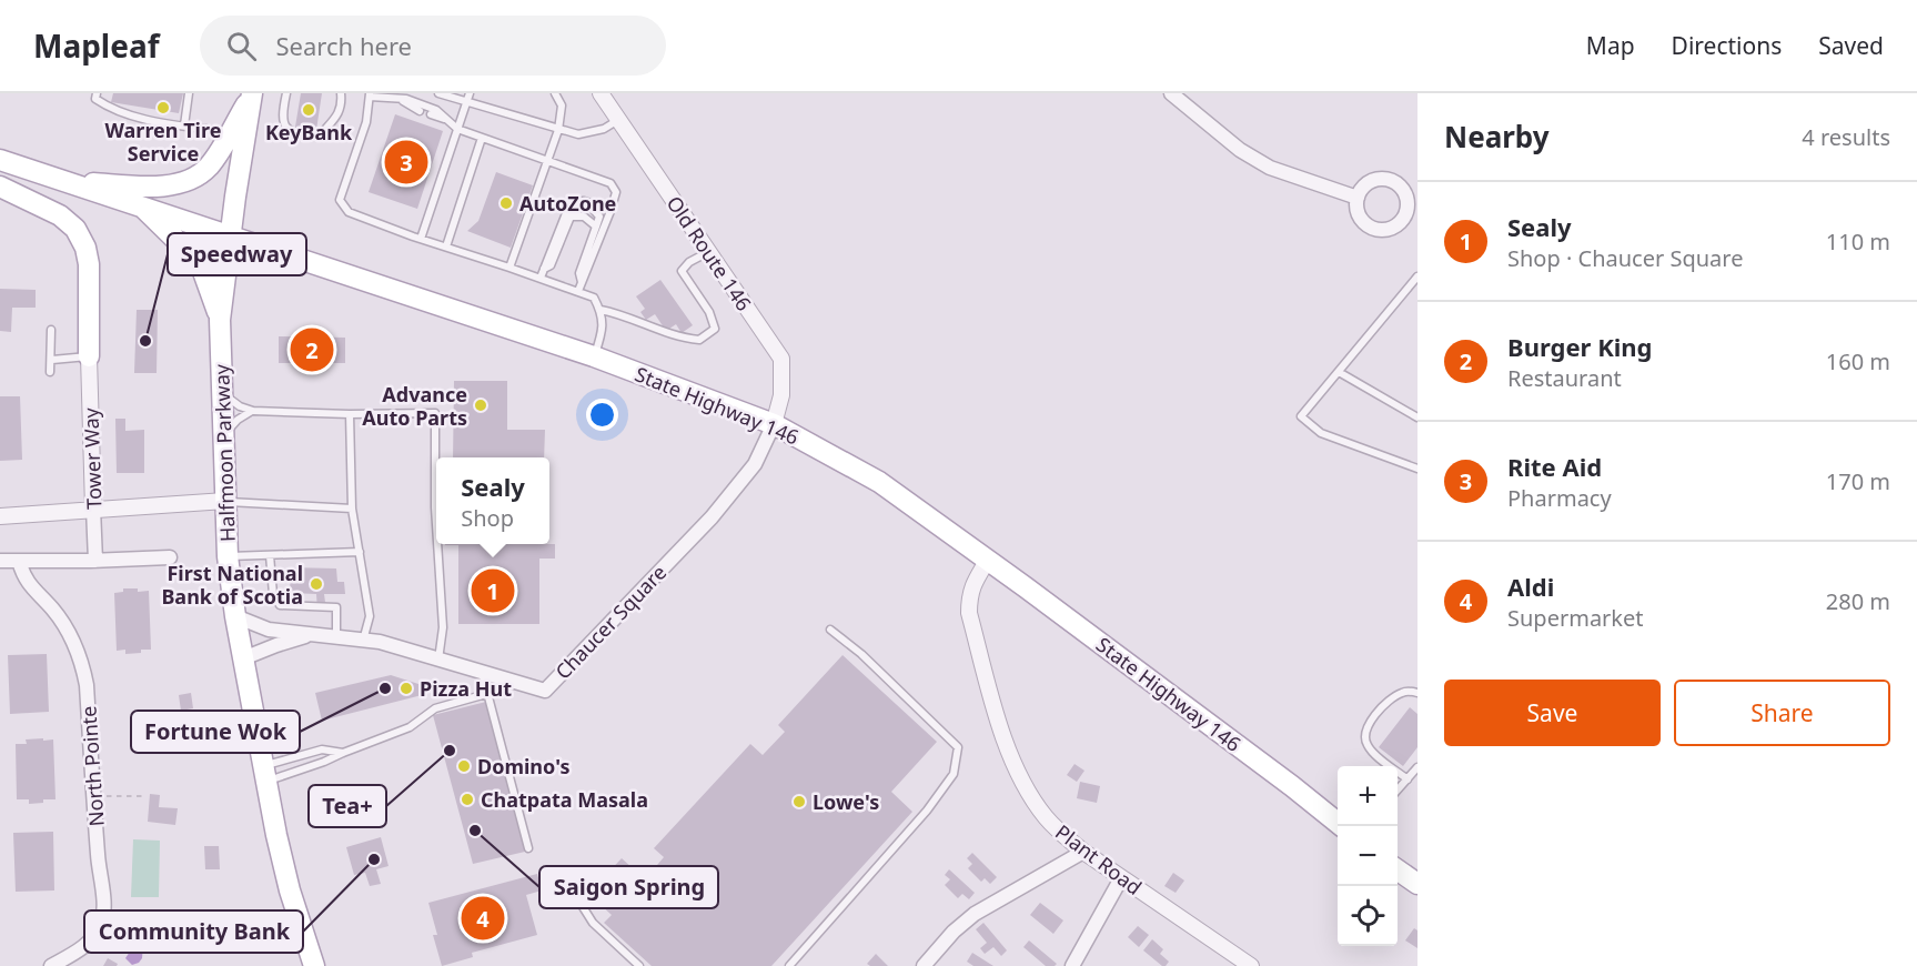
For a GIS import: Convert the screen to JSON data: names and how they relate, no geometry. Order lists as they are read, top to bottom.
{
  "streets": {
    "main road": ["State Highway 146", "Halfmoon Parkway"],
    "street": [
      "Old Route 146",
      "Tower Way",
      "Chaucer Square",
      "North Pointe",
      "Plant Road"
    ]
  },
  "crossings": [
    ["Old Route 146", "State Highway 146"],
    ["Old Route 146", "Chaucer Square"],
    ["State Highway 146", "Halfmoon Parkway"],
    ["State Highway 146", "Chaucer Square"],
    ["State Highway 146", "Plant Road"],
    ["Halfmoon Parkway", "Chaucer Square"]
  ],
  "places": [
    "Warren Tire Service",
    "KeyBank",
    "AutoZone",
    "Speedway",
    "Advance Auto Parts",
    "First National Bank of Scotia",
    "Fortune Wok",
    "Pizza Hut",
    "Tea+",
    "Domino's",
    "Chatpata Masala",
    "Lowe's",
    "Saigon Spring",
    "Community Bank"
  ],
  "page": {
    "header": "Mapleaf",
    "search": "Search here",
    "nav": ["Map", "Directions", "Saved"],
    "heading": ["Nearby", "4 results"],
    "pins": [
      "3",
      "2",
      "1",
      "4"
    ],
    "list": [
      {
        "mark": "1",
        "name": "Sealy",
        "note": "Shop · Chaucer Square",
        "value": "110 m"
      },
      {
        "mark": "2",
        "name": "Burger King",
        "note": "Restaurant",
        "value": "160 m"
      },
      {
        "mark": "3",
        "name": "Rite Aid",
        "note": "Pharmacy",
        "value": "170 m"
      },
      {
        "mark": "4",
        "name": "Aldi",
        "note": "Supermarket",
        "value": "280 m"
      }
    ],
    "popup": ["Sealy", "Shop"],
    "buttons": ["Save", "Share"],
    "map_buttons": ["+", "−"]
  }
}
